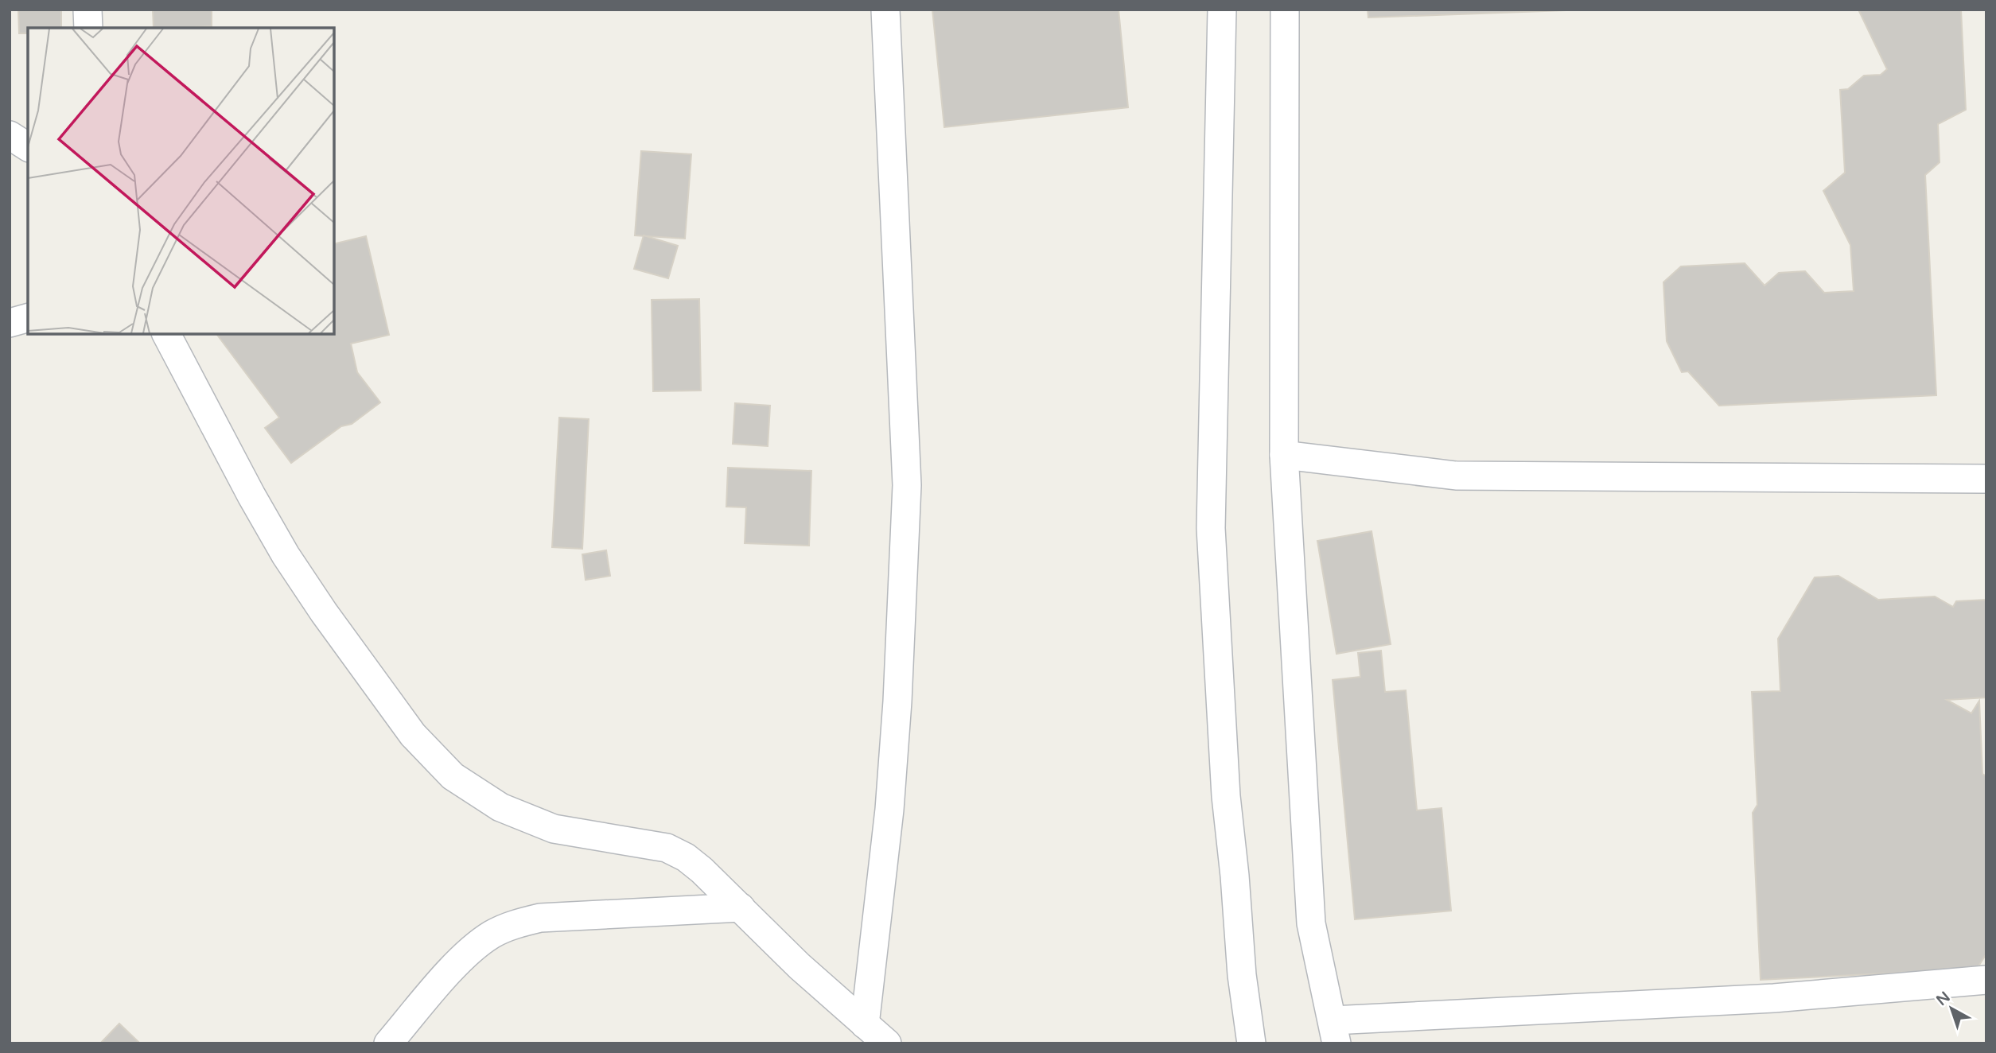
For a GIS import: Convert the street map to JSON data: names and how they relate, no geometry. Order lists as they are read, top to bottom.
{
  "north": "top left"
}
